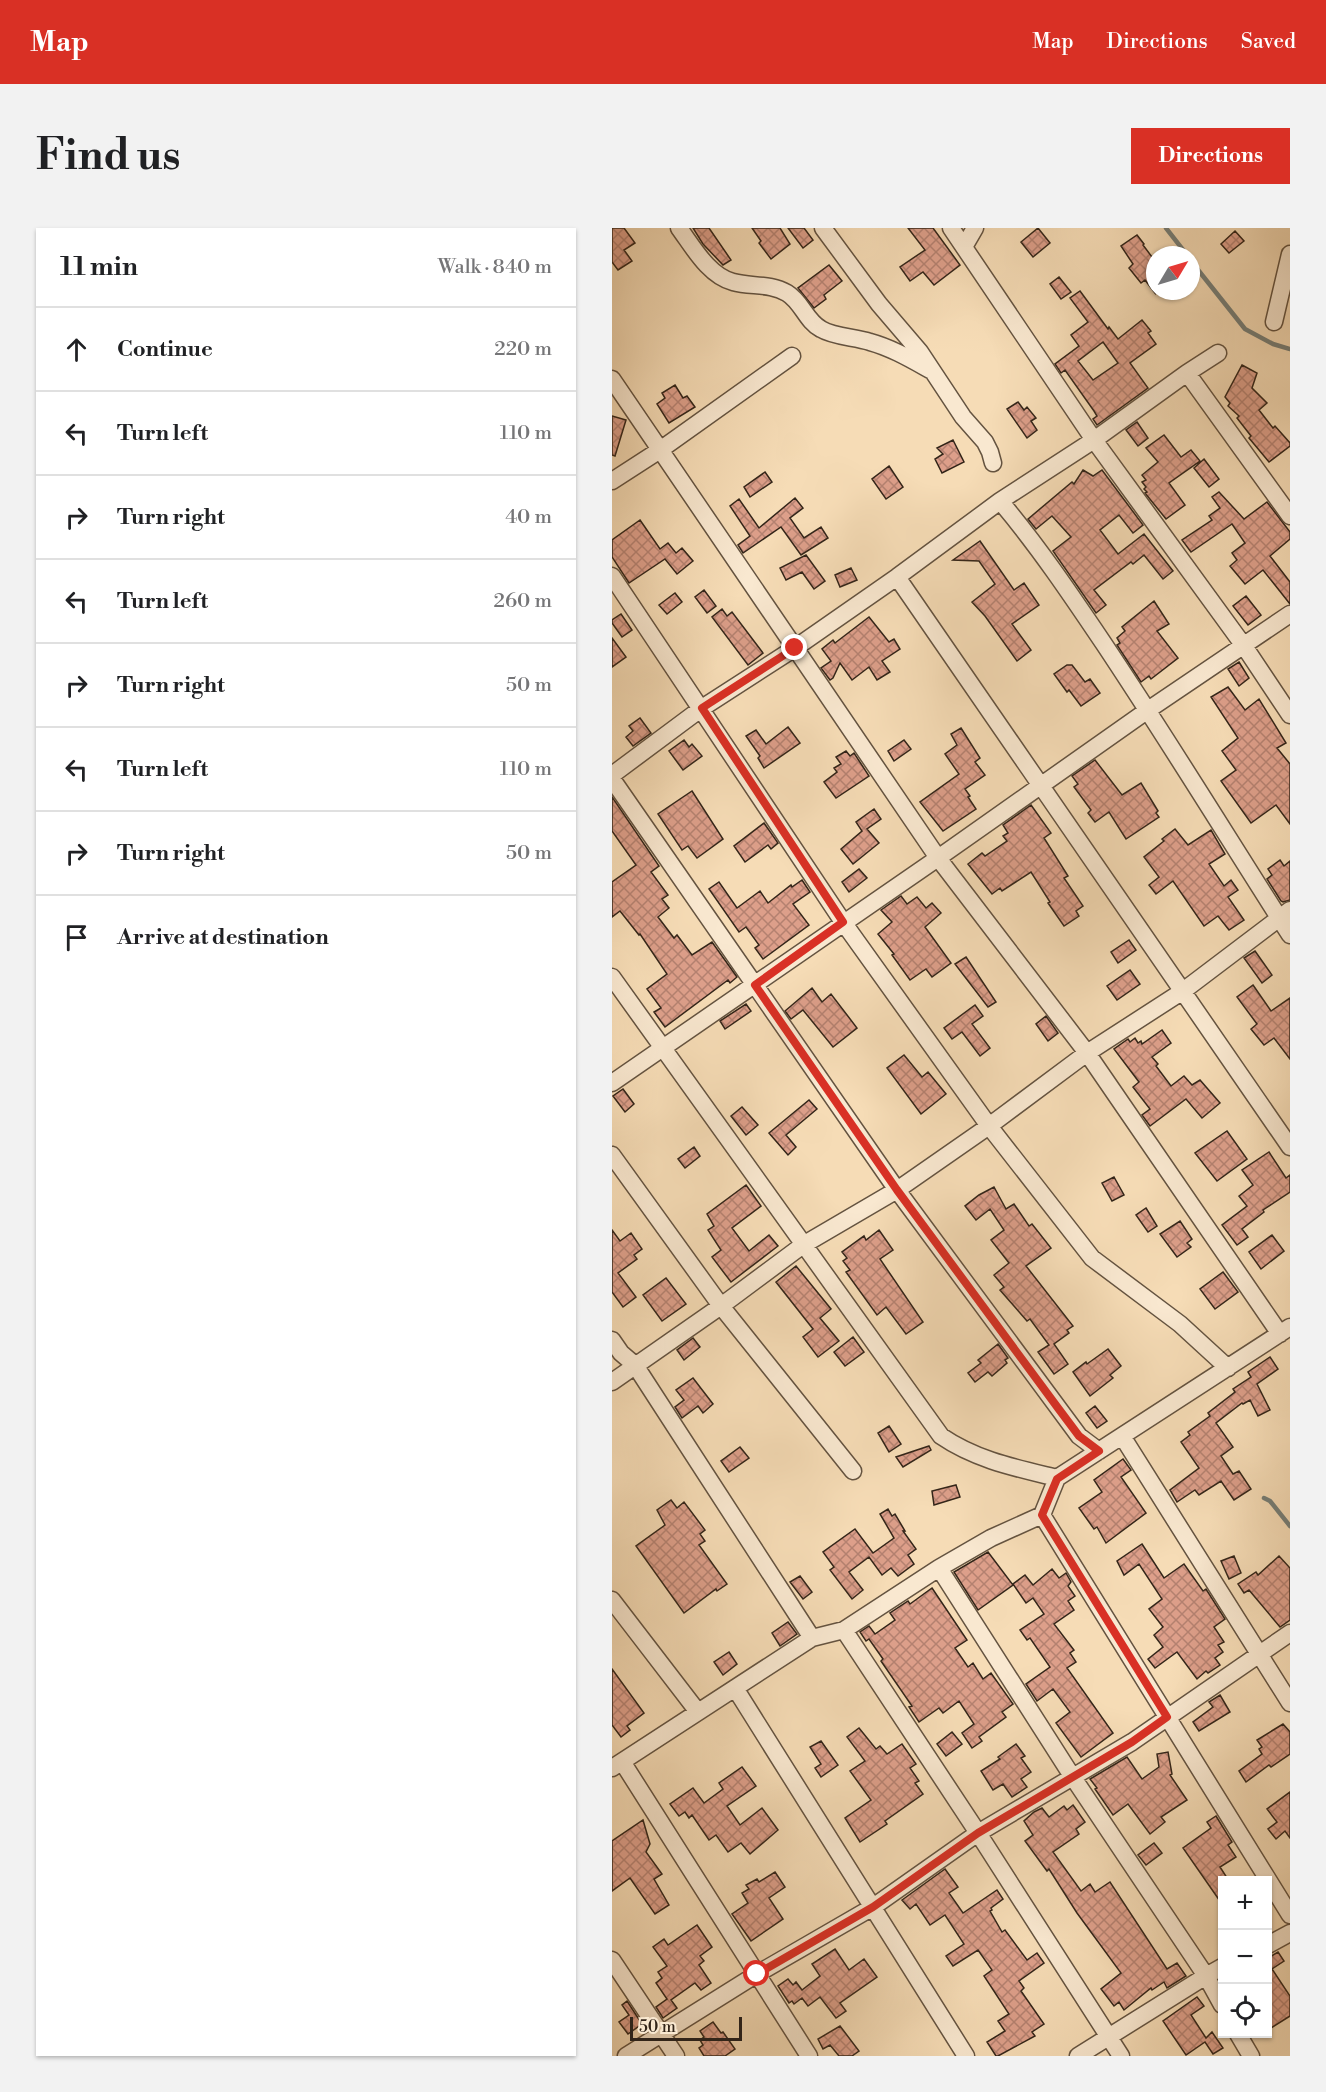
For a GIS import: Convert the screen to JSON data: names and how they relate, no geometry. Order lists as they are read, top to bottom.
{
  "scale_bar": "50 m",
  "north": "top right",
  "page": {
    "header": "Map",
    "nav": ["Map", "Directions", "Saved"],
    "buttons": "Directions",
    "title": "Find us",
    "heading": ["11 min", "Walk · 840 m"],
    "list": [
      ["Continue", "220 m"],
      ["Turn left", "110 m"],
      ["Turn right", "40 m"],
      ["Turn left", "260 m"],
      ["Turn right", "50 m"],
      ["Turn left", "110 m"],
      ["Turn right", "50 m"],
      "Arrive at destination"
    ],
    "map_buttons": ["+", "−"],
    "scale": "50 m"
  }
}
